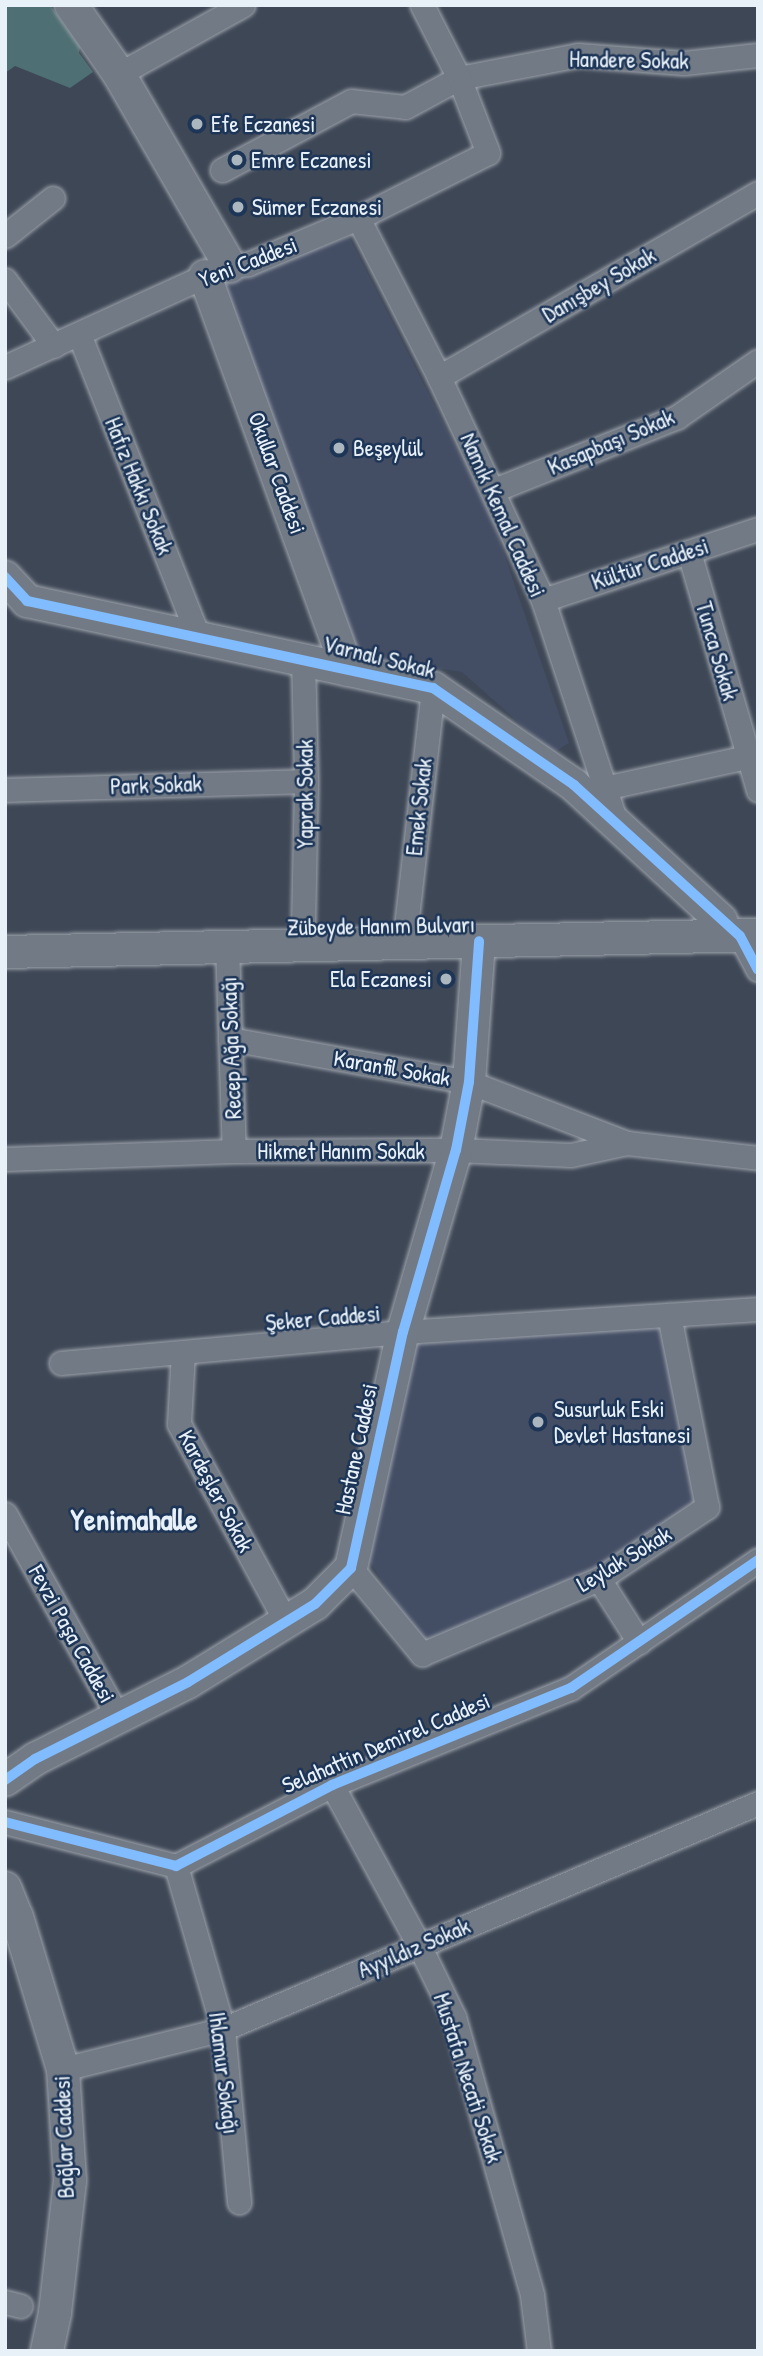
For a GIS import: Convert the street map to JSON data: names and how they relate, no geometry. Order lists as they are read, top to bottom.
{
  "streets": {
    "street": [
      "Handere Sokak",
      "Yeni Caddesi",
      "Danışbey Sokak",
      "Kasapbaşı Sokak",
      "Okullar Caddesi",
      "Hafız Hakkı Sokak",
      "Namık Kemal Caddesi",
      "Kültür Caddesi",
      "Tunca Sokak",
      "Varnalı Sokak",
      "Park Sokak",
      "Yaprak Sokak",
      "Emek Sokak",
      "Zübeyde Hanım Bulvarı",
      "Recep Ağa Sokağı",
      "Karanfil Sokak",
      "Hikmet Hanım Sokak",
      "Şeker Caddesi",
      "Hastane Caddesi",
      "Kardeşler Sokak",
      "Leylak Sokak",
      "Fevzi Paşa Caddesi",
      "Selahattin Demirel Caddesi",
      "Ayyıldız Sokak",
      "Ihlamur Sokağı",
      "Mustafa Necati Sokak",
      "Bağlar Caddesi"
    ]
  },
  "crossings": [
    ["Handere Sokak", "Yeni Caddesi"],
    ["Yeni Caddesi", "Okullar Caddesi"],
    ["Yeni Caddesi", "Hafız Hakkı Sokak"],
    ["Yeni Caddesi", "Namık Kemal Caddesi"],
    ["Danışbey Sokak", "Namık Kemal Caddesi"],
    ["Kasapbaşı Sokak", "Namık Kemal Caddesi"],
    ["Okullar Caddesi", "Varnalı Sokak"],
    ["Hafız Hakkı Sokak", "Varnalı Sokak"],
    ["Namık Kemal Caddesi", "Kültür Caddesi"],
    ["Namık Kemal Caddesi", "Varnalı Sokak"],
    ["Kültür Caddesi", "Tunca Sokak"],
    ["Varnalı Sokak", "Yaprak Sokak"],
    ["Varnalı Sokak", "Emek Sokak"],
    ["Varnalı Sokak", "Zübeyde Hanım Bulvarı"],
    ["Park Sokak", "Yaprak Sokak"],
    ["Yaprak Sokak", "Zübeyde Hanım Bulvarı"],
    ["Emek Sokak", "Zübeyde Hanım Bulvarı"],
    ["Recep Ağa Sokağı", "Karanfil Sokak"],
    ["Recep Ağa Sokağı", "Hikmet Hanım Sokak"],
    ["Karanfil Sokak", "Hikmet Hanım Sokak"],
    ["Karanfil Sokak", "Hastane Caddesi"],
    ["Hikmet Hanım Sokak", "Hastane Caddesi"],
    ["Şeker Caddesi", "Hastane Caddesi"],
    ["Şeker Caddesi", "Kardeşler Sokak"],
    ["Şeker Caddesi", "Leylak Sokak"],
    ["Hastane Caddesi", "Leylak Sokak"],
    ["Selahattin Demirel Caddesi", "Ihlamur Sokağı"],
    ["Selahattin Demirel Caddesi", "Mustafa Necati Sokak"],
    ["Ayyıldız Sokak", "Ihlamur Sokağı"],
    ["Ayyıldız Sokak", "Mustafa Necati Sokak"],
    ["Ayyıldız Sokak", "Bağlar Caddesi"]
  ],
  "districts": ["Yenimahalle"],
  "places": [
    "Efe Eczanesi",
    "Emre Eczanesi",
    "Sümer Eczanesi",
    "Beşeylül",
    "Ela Eczanesi",
    "Susurluk Eski Devlet Hastanesi"
  ]
}
